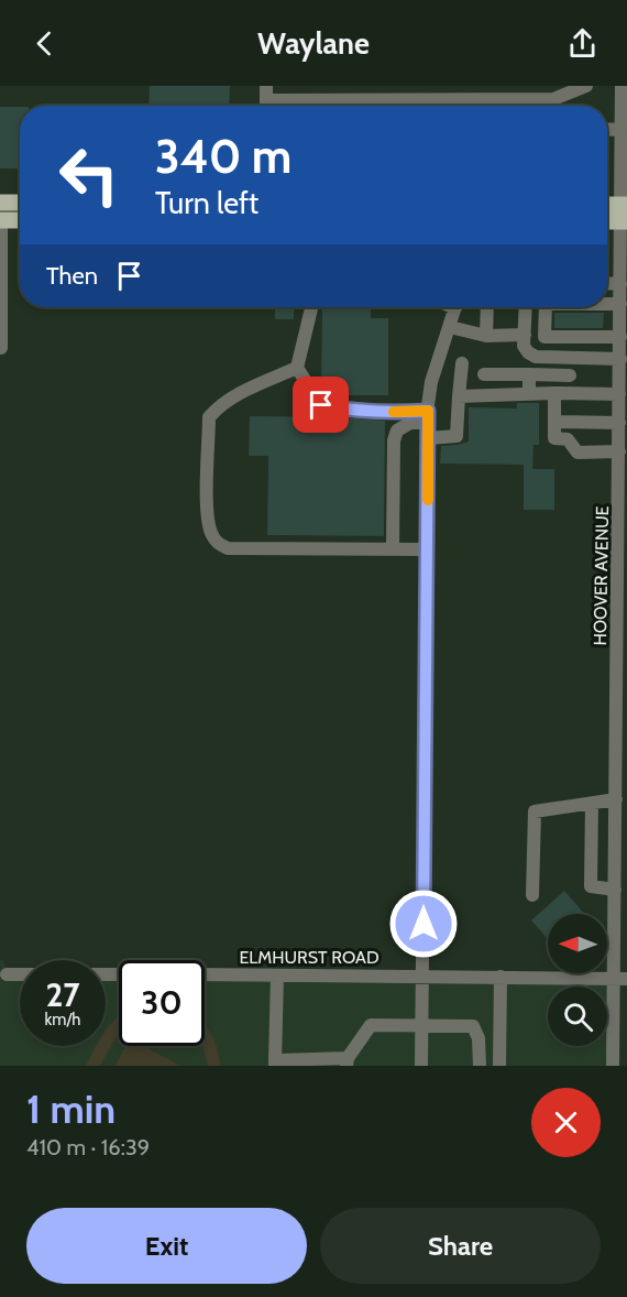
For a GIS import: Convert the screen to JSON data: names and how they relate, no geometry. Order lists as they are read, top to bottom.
{
  "streets": {
    "street": ["HOOVER AVENUE", "ELMHURST ROAD"]
  },
  "crossings": [
    ["HOOVER AVENUE", "ELMHURST ROAD"]
  ],
  "north": "left",
  "page": {
    "header": "Waylane",
    "turn": ["340 m", "Turn left"],
    "then": "Then",
    "speed": "27 km/h",
    "limit": "30",
    "heading": ["1 min", "410 m · 16:39"],
    "buttons": ["Exit", "Share"]
  }
}
